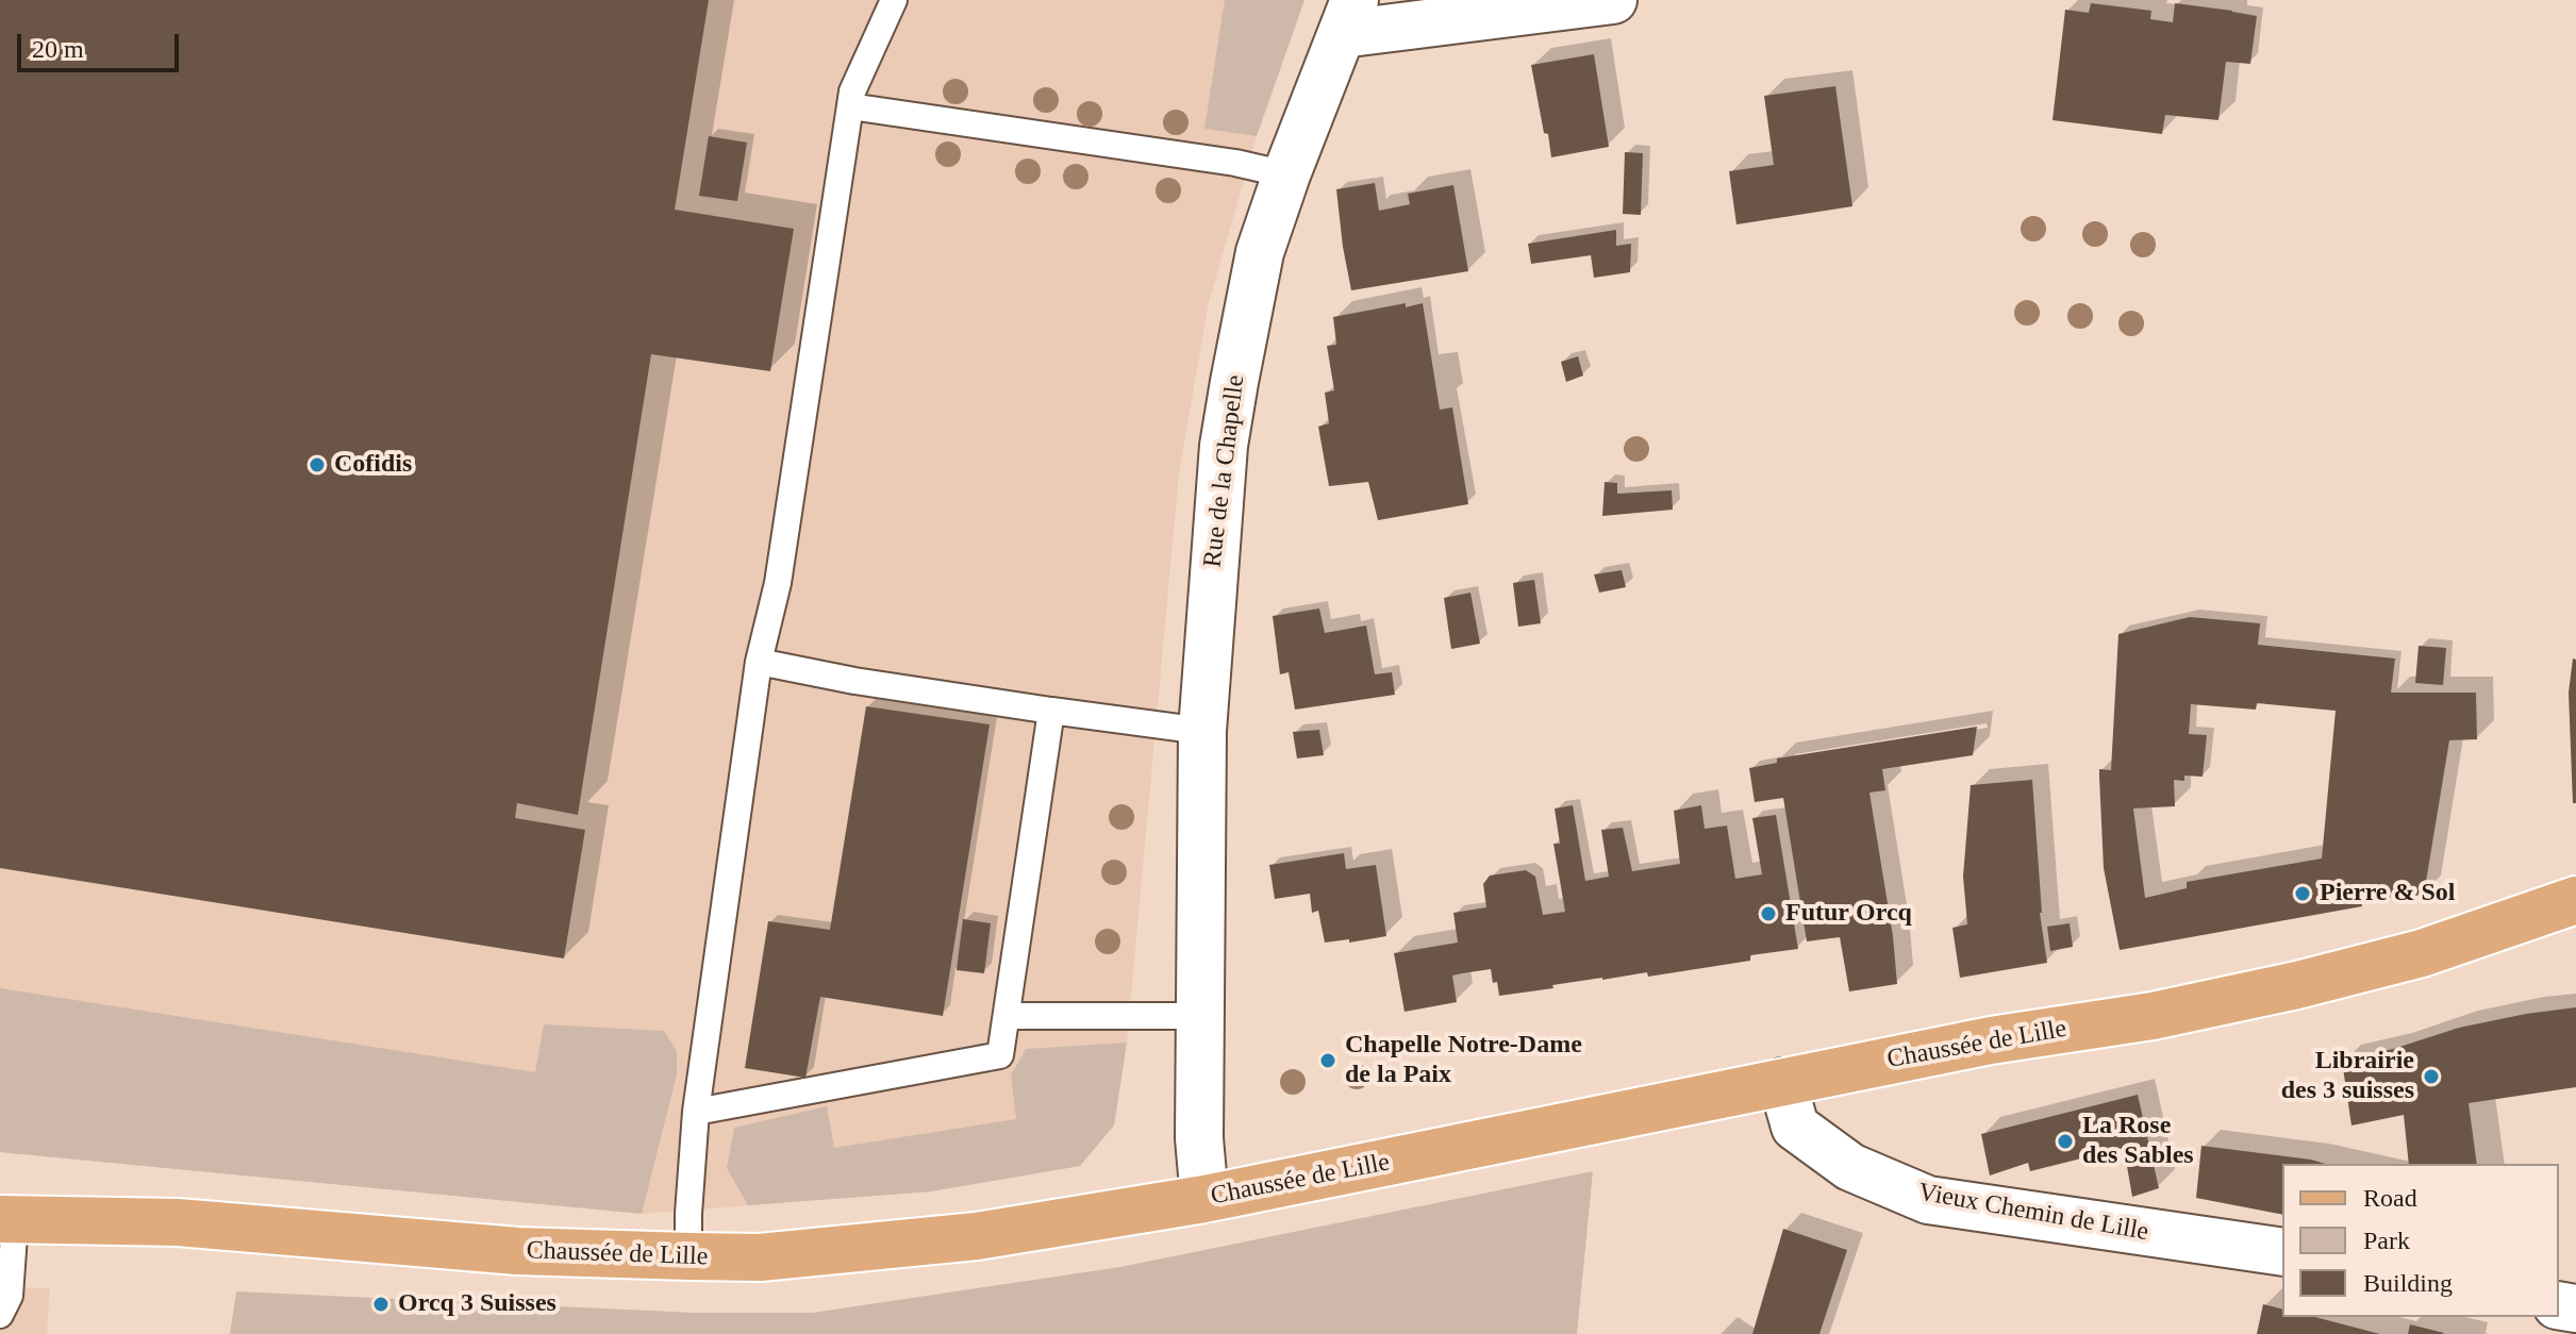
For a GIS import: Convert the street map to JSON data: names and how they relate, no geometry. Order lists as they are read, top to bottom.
{
  "streets": {
    "main road": ["Chaussée de Lille"],
    "street": ["Rue de la Chapelle", "Vieux Chemin de Lille"]
  },
  "crossings": [
    ["Rue de la Chapelle", "Chaussée de Lille"],
    ["Chaussée de Lille", "Vieux Chemin de Lille"]
  ],
  "places": [
    "Cofidis",
    "Pierre & Sol",
    "Futur Orcq",
    "Chapelle Notre-Dame de la Paix",
    "Librairie des 3 suisses",
    "La Rose des Sables",
    "Orcq 3 Suisses"
  ],
  "legend": ["Road", "Park", "Building"],
  "scale_bar": "20 m"
}
